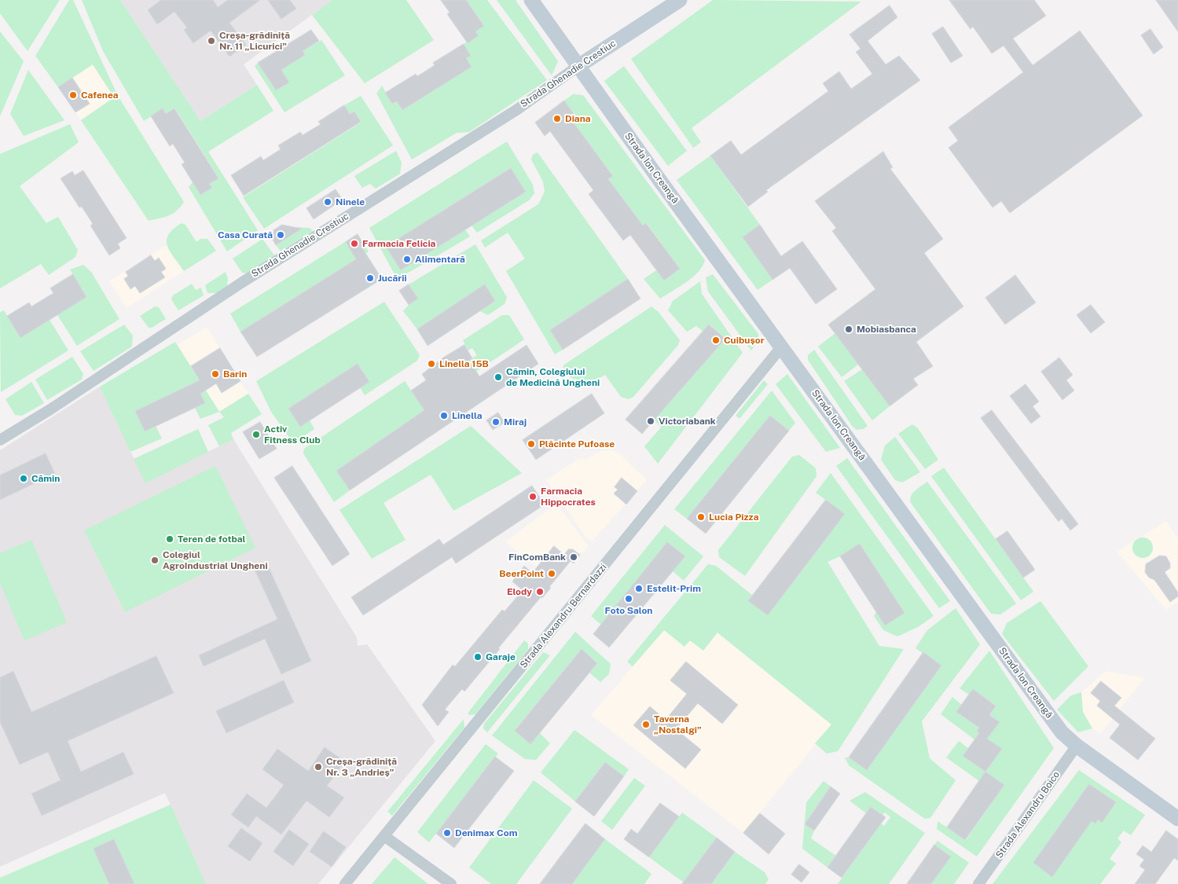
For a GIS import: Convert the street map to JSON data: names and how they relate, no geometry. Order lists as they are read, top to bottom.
{
  "streets": {
    "street": [
      "Strada Ghenadie Crestiuc",
      "Strada Ion Creangă",
      "Strada Alexandru Bernardazzi",
      "Strada Alexandru Boico"
    ]
  },
  "crossings": [
    ["Strada Ghenadie Crestiuc", "Strada Ion Creangă"],
    ["Strada Ion Creangă", "Strada Alexandru Bernardazzi"],
    ["Strada Ion Creangă", "Strada Alexandru Boico"]
  ],
  "places": [
    "Creșa-grădiniță Nr. 11 „Licurici”",
    "Cafenea",
    "Diana",
    "Ninele",
    "Casa Curată",
    "Farmacia Felicia",
    "Alimentară",
    "Jucării",
    "Mobiasbanca",
    "Cuibușor",
    "Linella 15B",
    "Barin",
    "Cămin, Colegiului de Medicină Ungheni",
    "Linella",
    "Victoriabank",
    "Miraj",
    "Activ Fitness Club",
    "Plăcinte Pufoase",
    "Cămin",
    "Farmacia Hippocrates",
    "Lucia Pizza",
    "Teren de fotbal",
    "FinComBank",
    "Colegiul AgroIndustrial Ungheni",
    "BeerPoint",
    "Estelit-Prim",
    "Elody",
    "Foto Salon",
    "Garaje",
    "Taverna „Nostalgi”",
    "Creșa-grădiniță Nr. 3 „Andrieș”",
    "Denimax Com"
  ]
}
